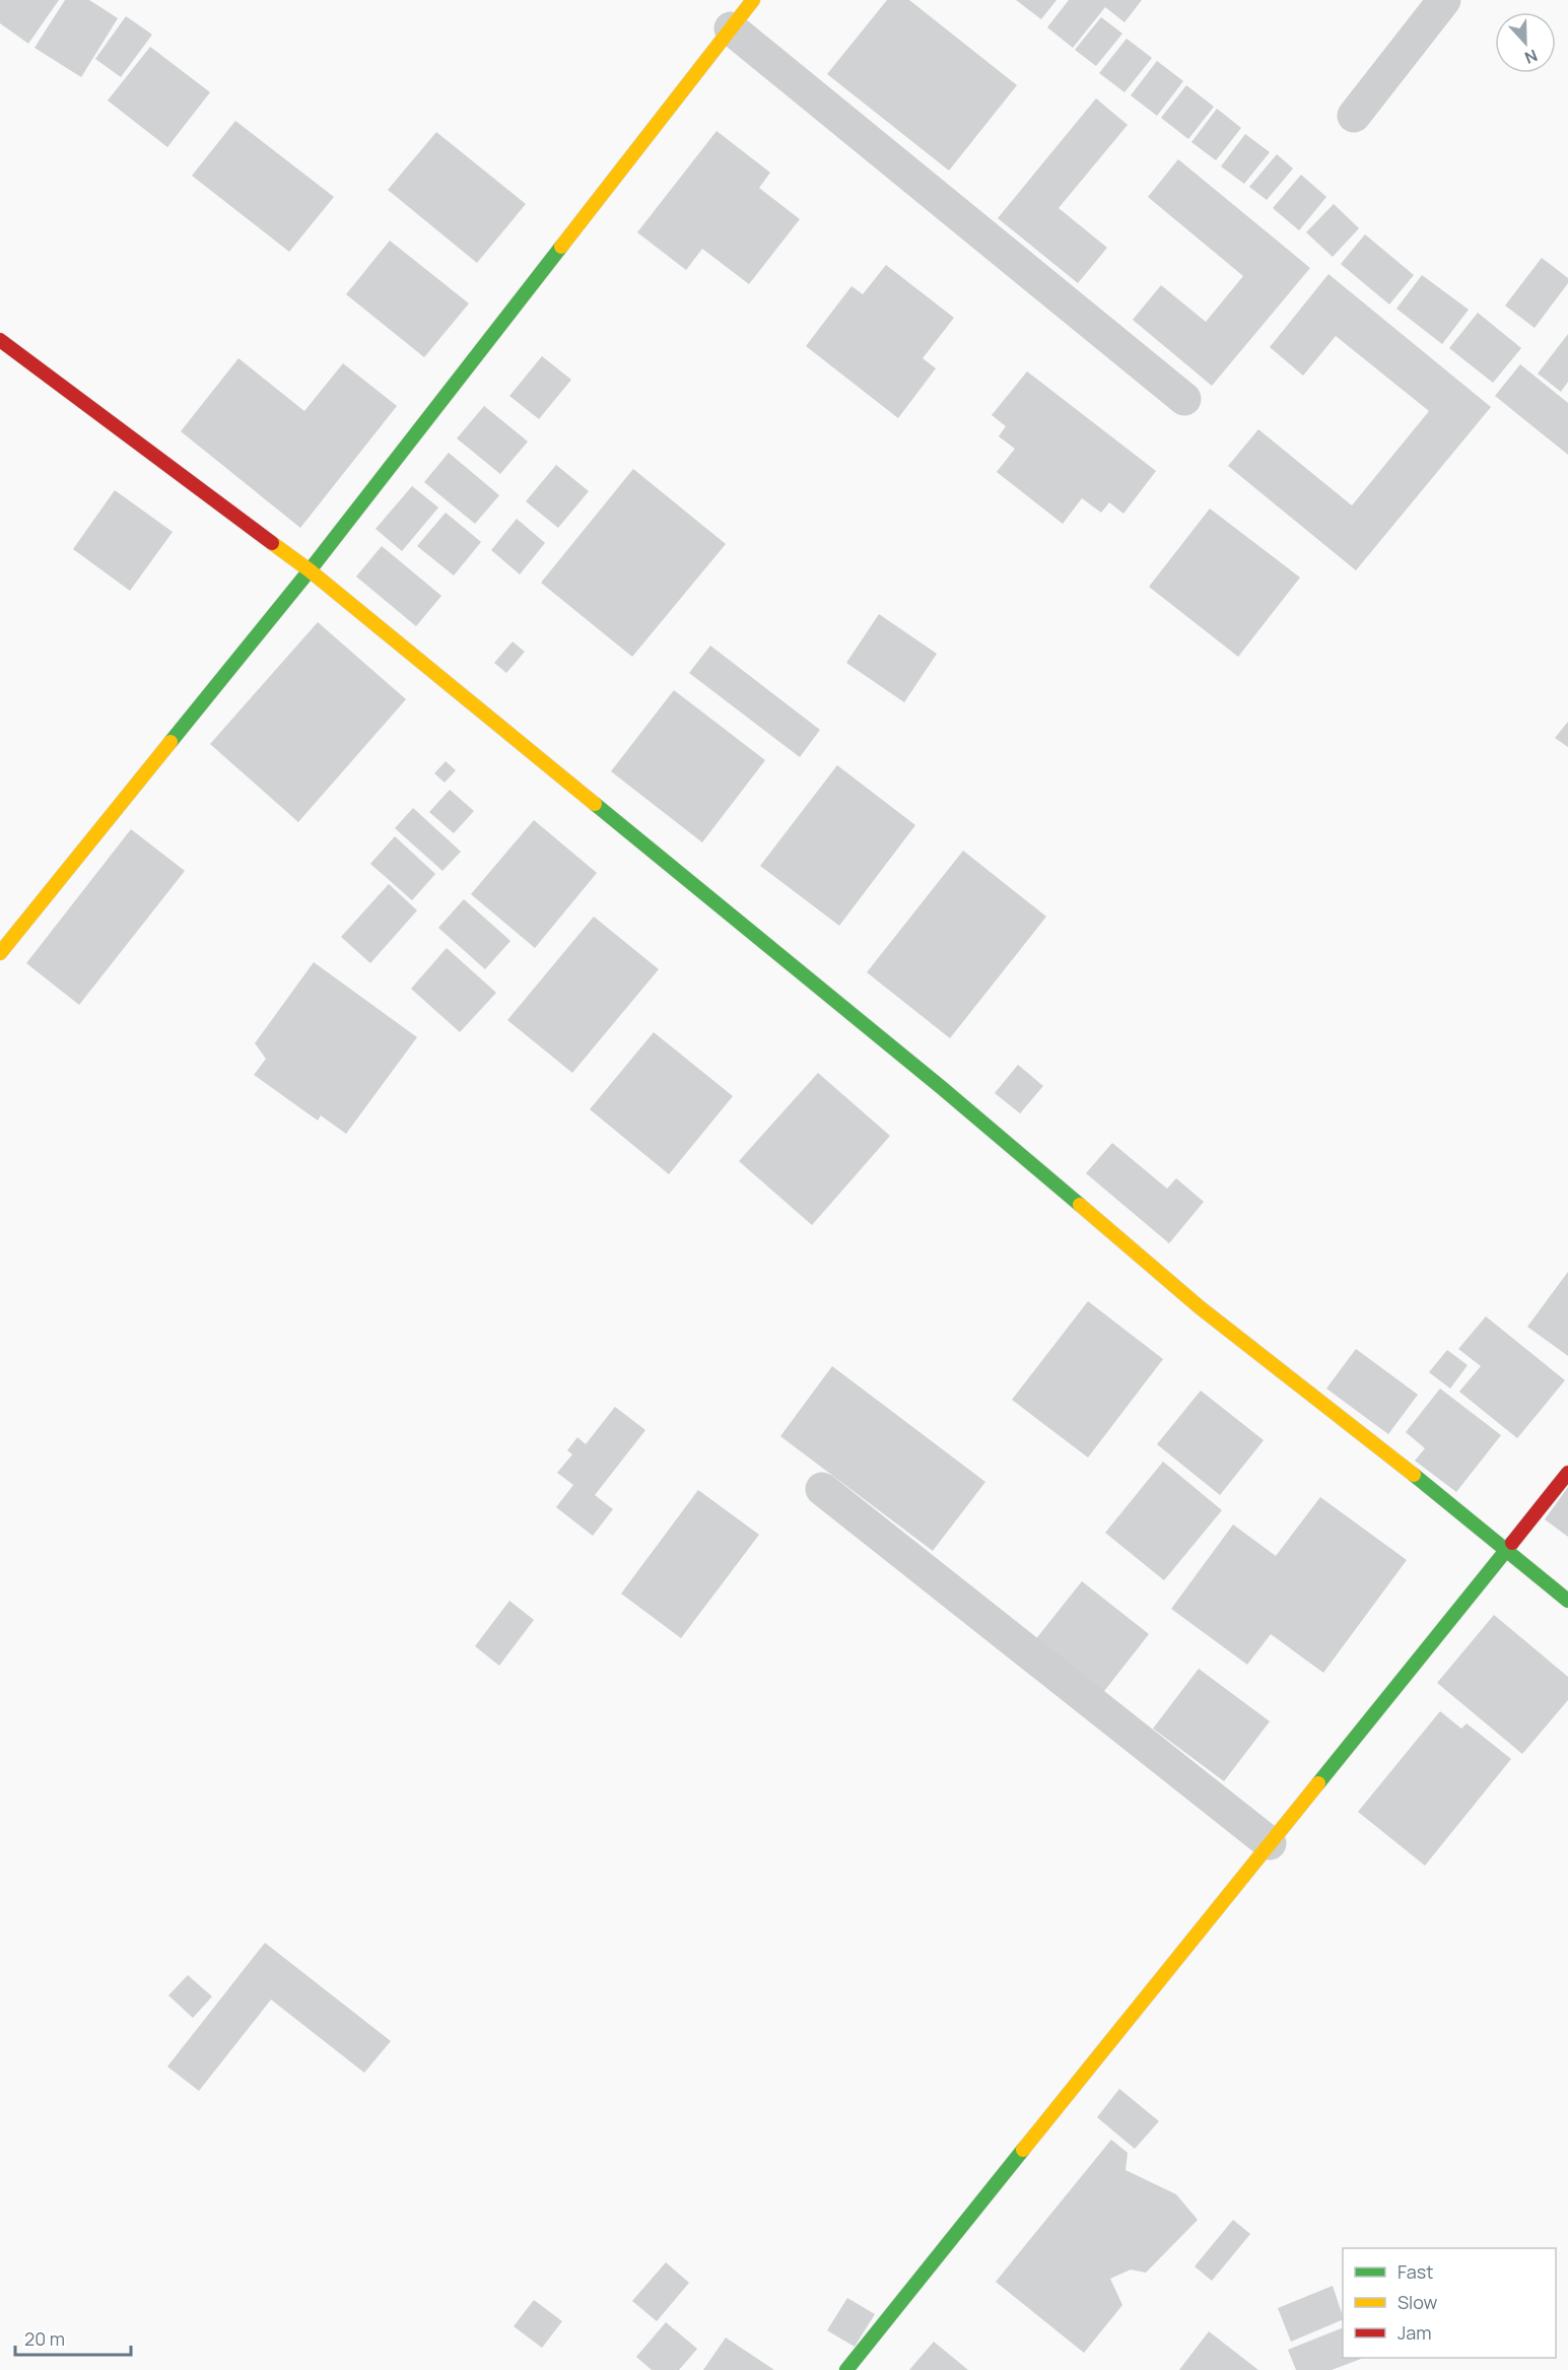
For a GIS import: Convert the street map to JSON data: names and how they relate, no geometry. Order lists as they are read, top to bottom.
{
  "legend": ["Fast", "Slow", "Jam"],
  "scale_bar": "20 m",
  "north": "bottom"
}
